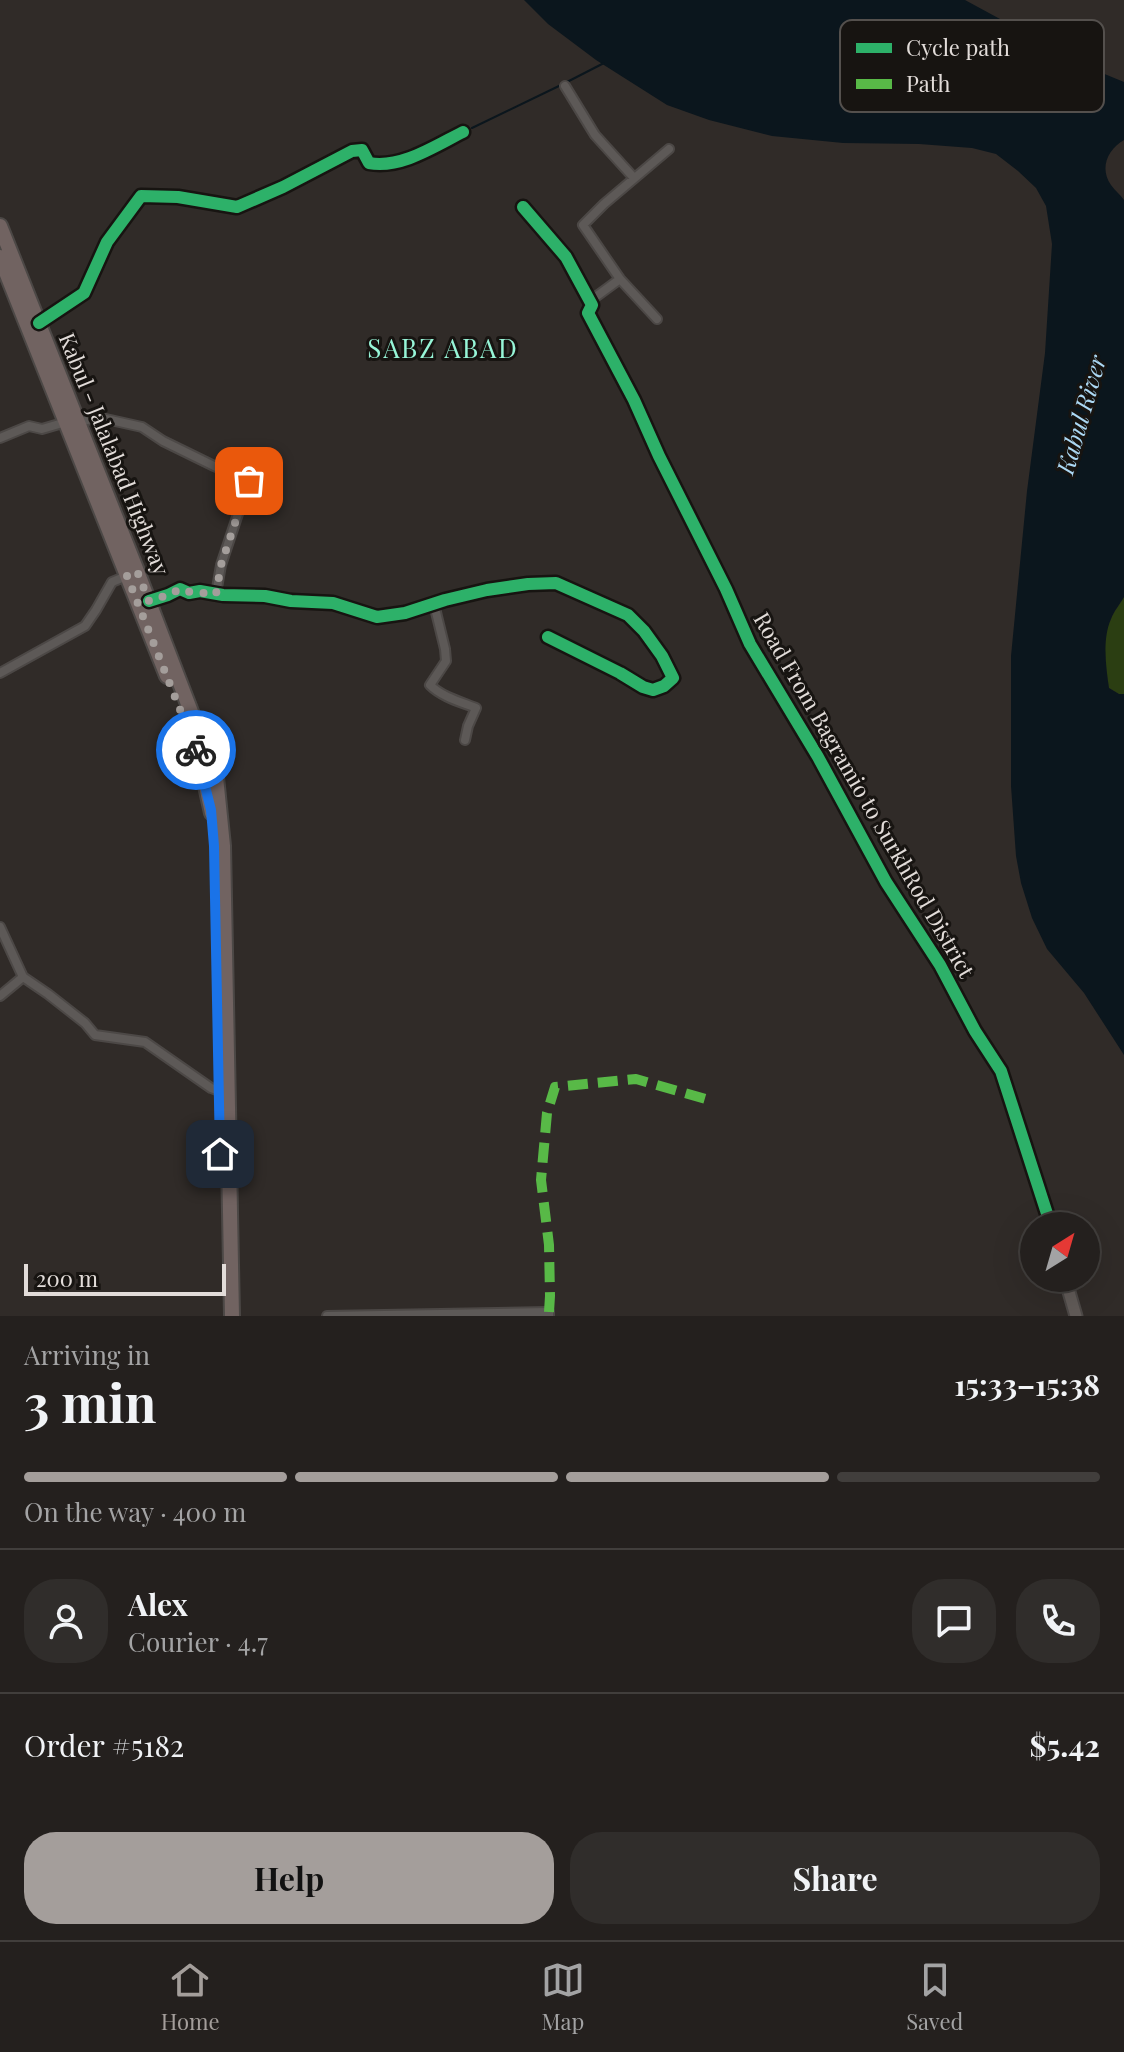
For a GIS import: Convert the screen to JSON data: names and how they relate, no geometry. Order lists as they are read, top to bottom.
{
  "streets": {
    "highway": ["Kabul - Jalalabad Highway"],
    "street": ["Road From Bagramio to SurkhRod District"]
  },
  "districts": ["SABZ ABAD"],
  "water": ["Kabul River"],
  "legend": ["Cycle path", "Path"],
  "scale_bar": "200 m",
  "north": "top right",
  "page": {
    "scale": "200 m",
    "heading": ["3 min", "Arriving in", "15:33–15:38"],
    "panel": [
      "Alex",
      "Courier · 4.7",
      "Order #5182",
      "$5.42"
    ],
    "bar": "On the way · 400 m",
    "buttons": ["Help", "Share"],
    "tabs": ["Home", "Map", "Saved"]
  }
}
